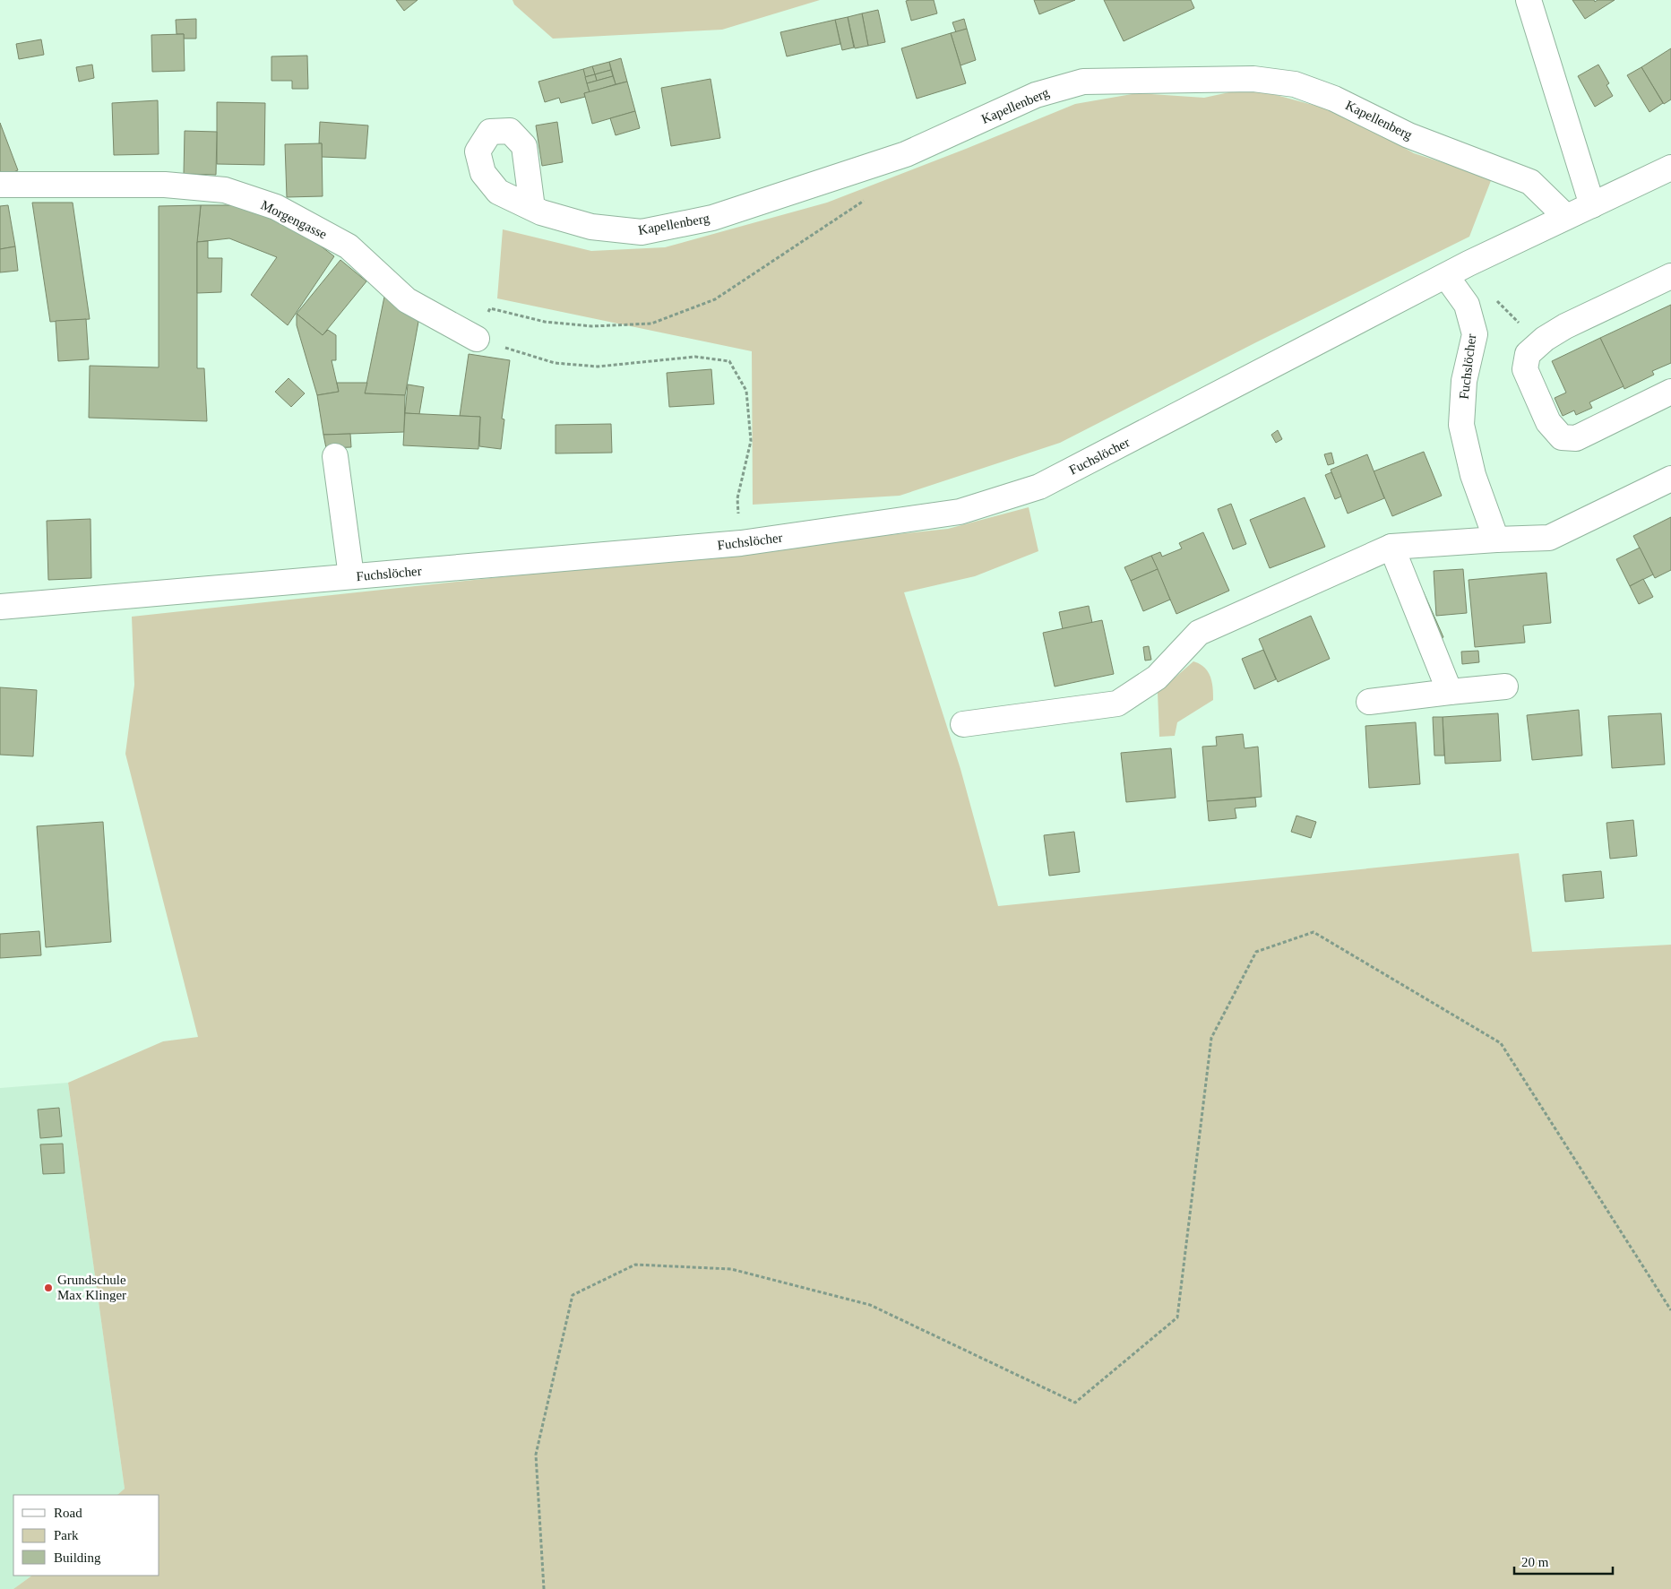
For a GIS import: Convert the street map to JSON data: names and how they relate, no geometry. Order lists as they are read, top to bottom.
{
  "streets": {
    "street": ["Kapellenberg", "Morgengasse", "Fuchslöcher"]
  },
  "crossings": [
    ["Kapellenberg", "Fuchslöcher"]
  ],
  "places": ["Grundschule Max Klinger"],
  "legend": ["Road", "Park", "Building"],
  "scale_bar": "20 m"
}
